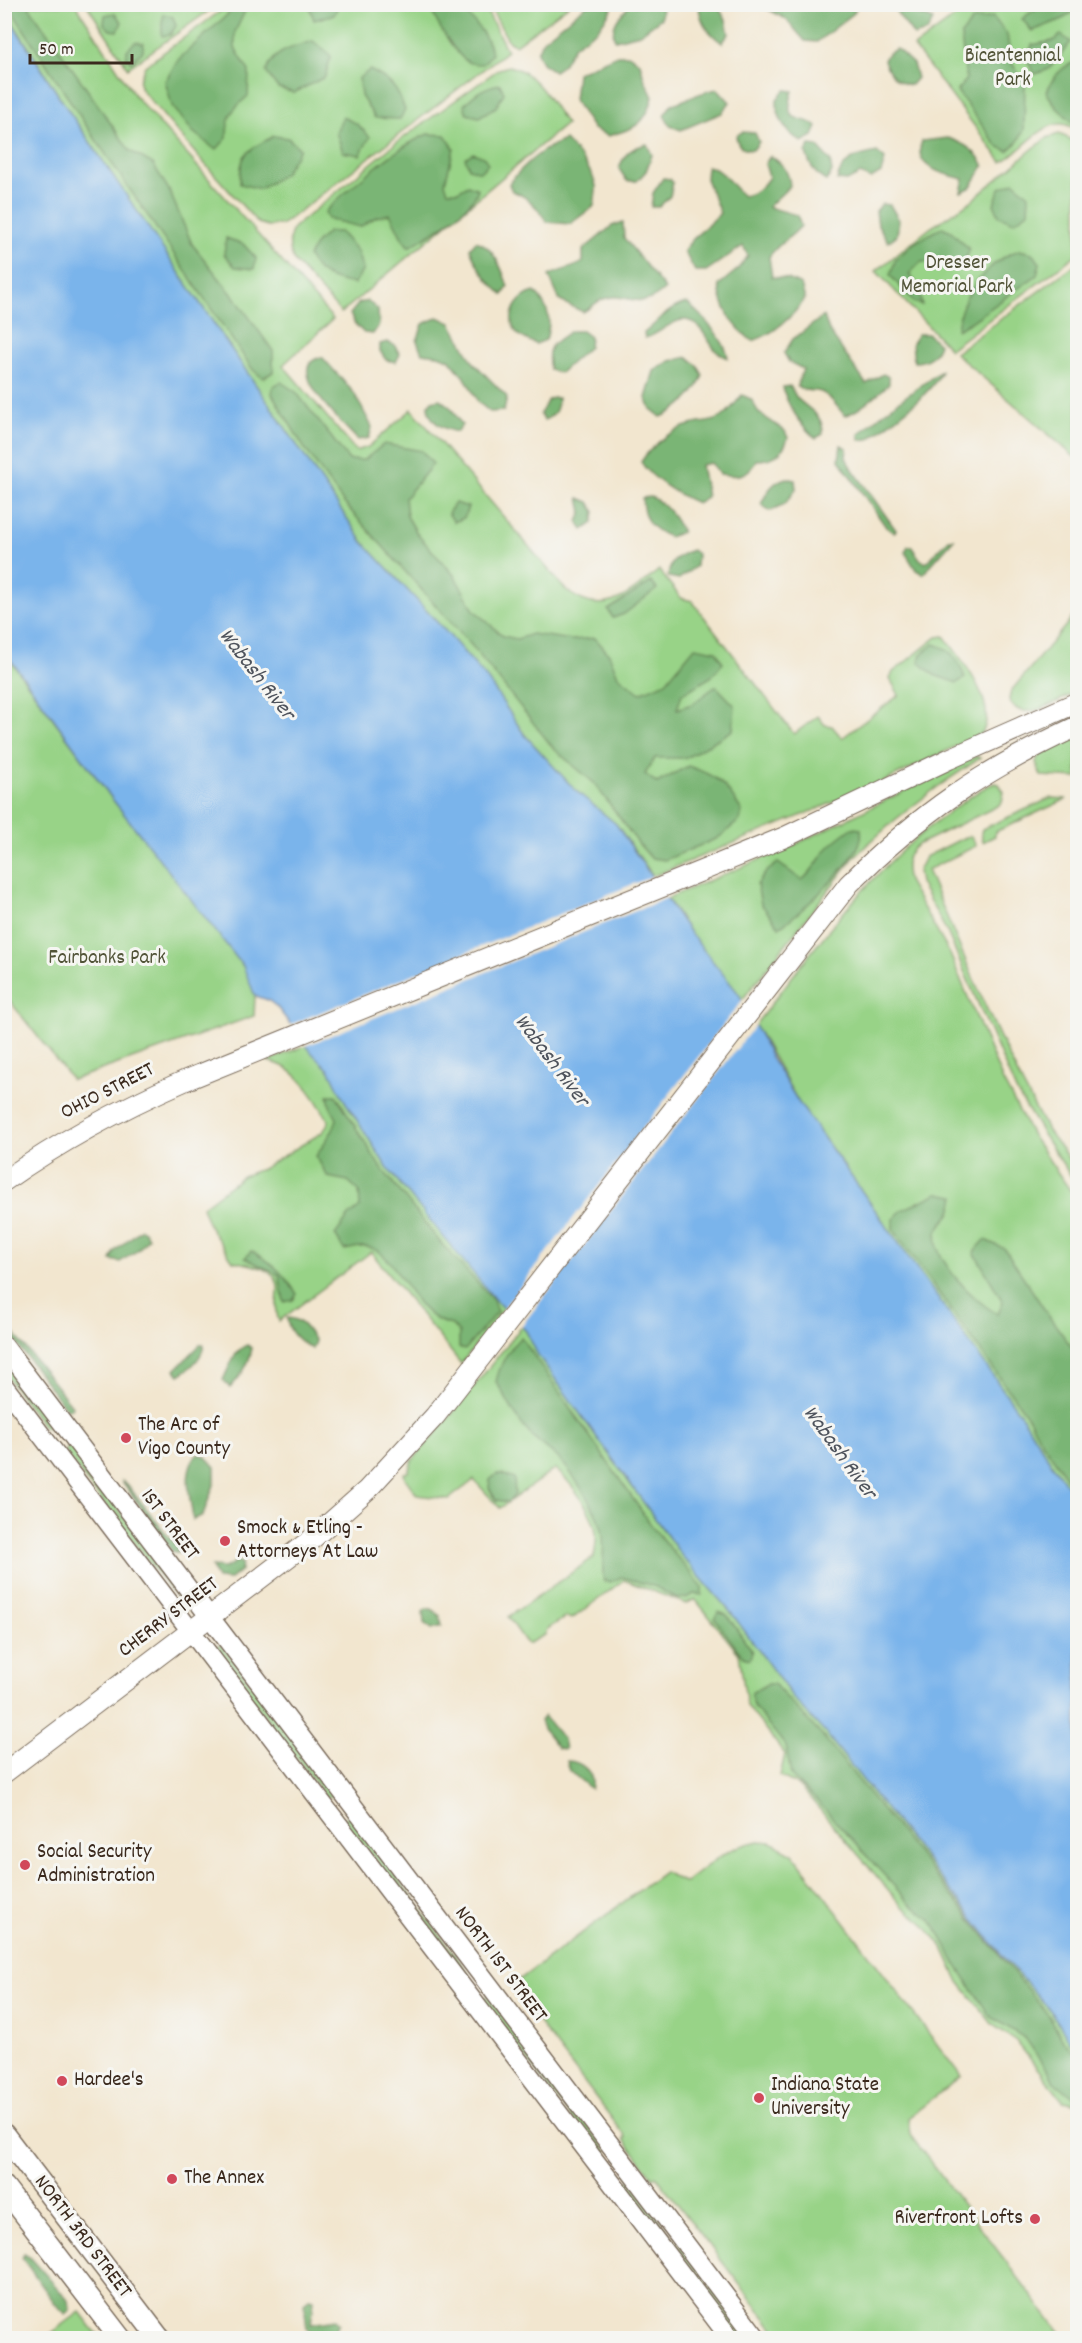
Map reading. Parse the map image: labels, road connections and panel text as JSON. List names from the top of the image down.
{
  "streets": {
    "highway": ["NORTH 3RD STREET"],
    "main road": [
      "OHIO STREET",
      "1ST STREET",
      "CHERRY STREET",
      "NORTH 1ST STREET"
    ]
  },
  "crossings": [
    ["1ST STREET", "CHERRY STREET"],
    ["1ST STREET", "NORTH 1ST STREET"],
    ["CHERRY STREET", "NORTH 1ST STREET"]
  ],
  "water": ["Wabash River"],
  "parks": ["Bicentennial Park", "Dresser Memorial Park", "Fairbanks Park"],
  "places": [
    "The Arc of Vigo County",
    "Smock & Etling - Attorneys At Law",
    "Social Security Administration",
    "Hardee's",
    "Indiana State University",
    "The Annex",
    "Riverfront Lofts"
  ],
  "scale_bar": "50 m"
}
